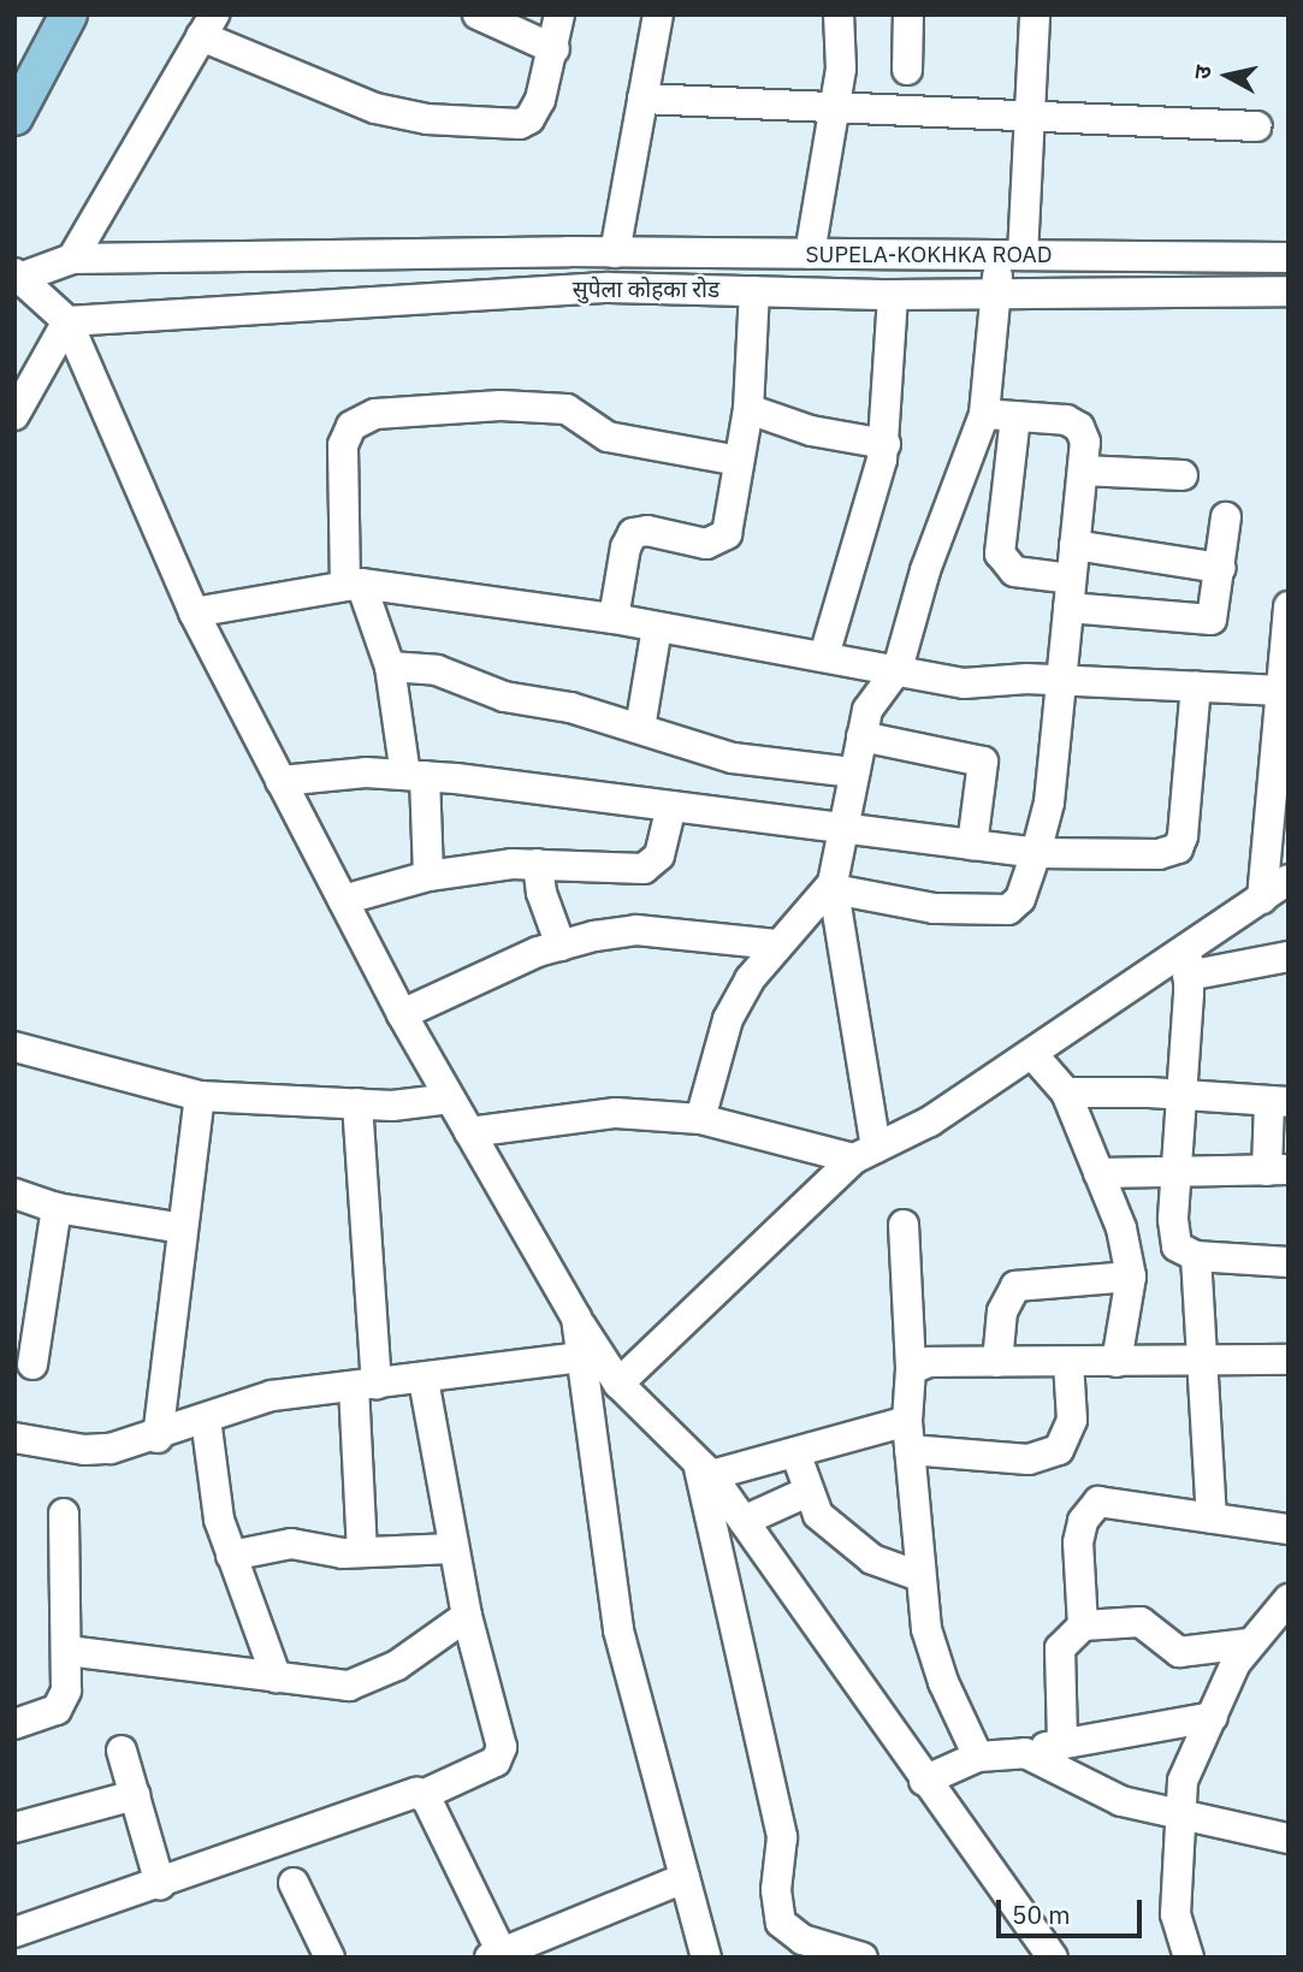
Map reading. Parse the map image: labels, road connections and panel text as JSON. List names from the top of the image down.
{
  "streets": {
    "street": ["SUPELA-KOKHKA ROAD", "सुपेला कोहका रोड"]
  },
  "crossings": [
    ["SUPELA-KOKHKA ROAD", "सुपेला कोहका रोड"]
  ],
  "scale_bar": "50 m",
  "north": "left"
}
